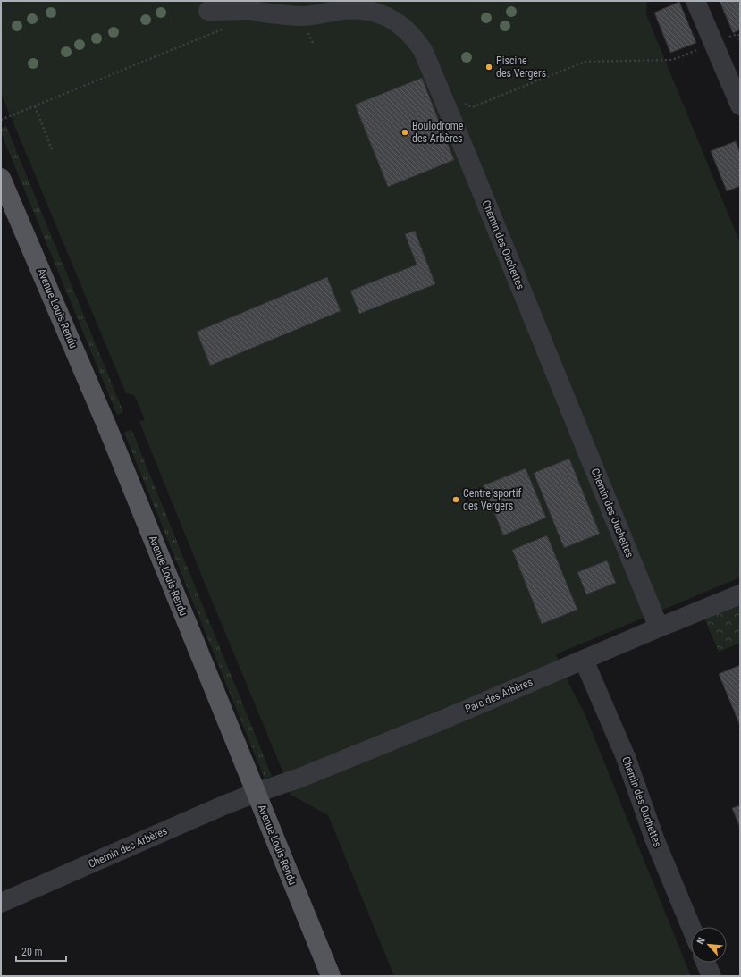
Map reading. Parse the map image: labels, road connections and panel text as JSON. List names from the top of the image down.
{
  "streets": {
    "main road": ["Avenue Louis-Rendu"],
    "street": ["Chemin des Ouchettes", "Parc des Arbères", "Chemin des Arbères"]
  },
  "crossings": [
    ["Chemin des Ouchettes", "Parc des Arbères"],
    ["Avenue Louis-Rendu", "Parc des Arbères"],
    ["Avenue Louis-Rendu", "Chemin des Arbères"],
    ["Parc des Arbères", "Chemin des Arbères"]
  ],
  "places": ["Piscine des Vergers", "Boulodrome des Arbères", "Centre sportif des Vergers"],
  "scale_bar": "20 m",
  "north": "top left"
}
